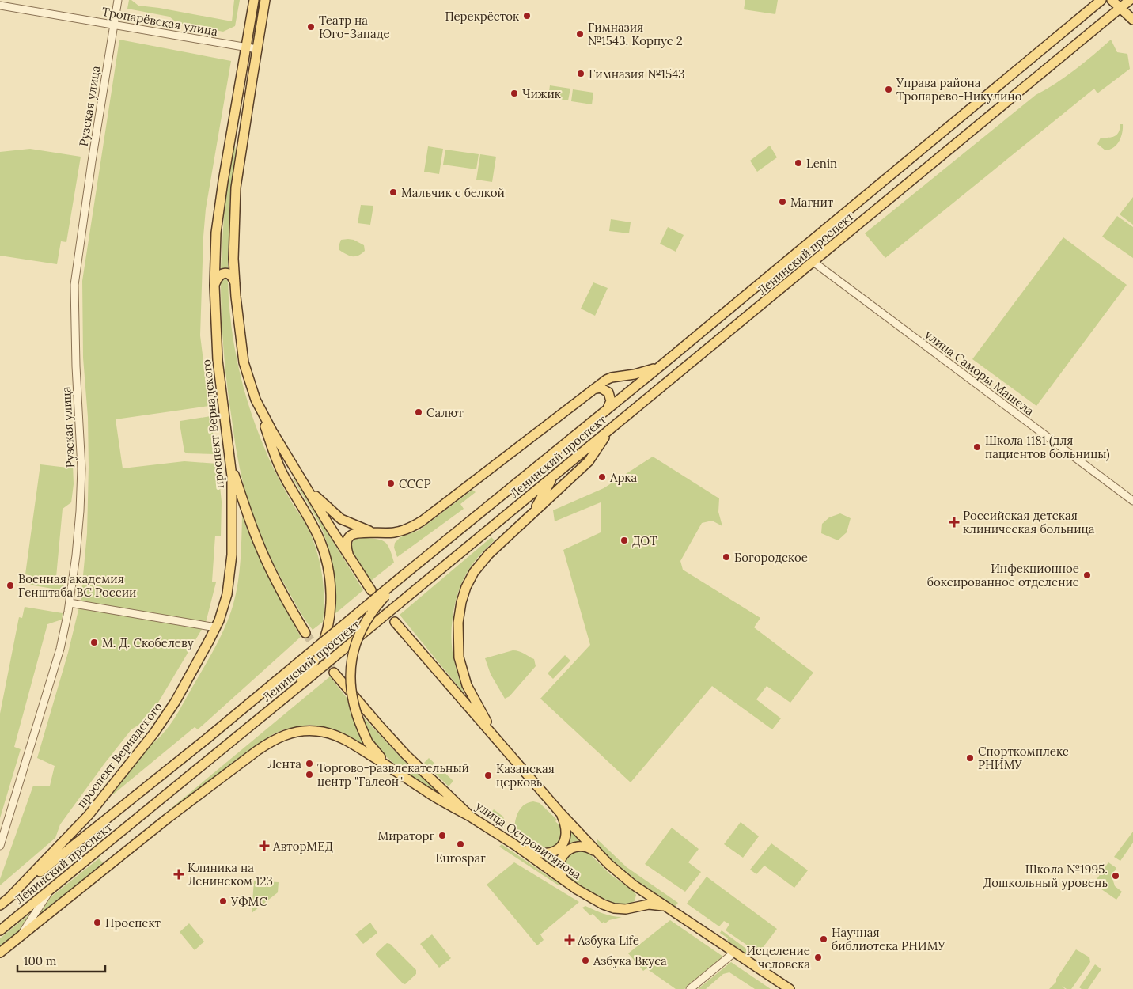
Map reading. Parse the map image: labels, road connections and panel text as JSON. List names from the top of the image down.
{
  "streets": {
    "main road": ["Ленинский проспект", "проспект Вернадского", "улица Островитянова"],
    "street": ["Тропарёвская улица", "Рузская улица", "улица Саморы Машела"]
  },
  "crossings": [
    ["Тропарёвская улица", "Рузская улица"],
    ["Тропарёвская улица", "проспект Вернадского"],
    ["Ленинский проспект", "улица Саморы Машела"],
    ["Ленинский проспект", "проспект Вернадского"]
  ],
  "places": {
    "other": [
      "Перекрёсток",
      "Театр на Юго-Западе",
      "Гимназия №1543. Корпус 2",
      "Гимназия №1543",
      "Управа района Тропарево-Никулино",
      "Чижик",
      "Lenin",
      "Мальчик с белкой",
      "Магнит",
      "Салют",
      "Школа 1181 (для пациентов больницы)",
      "Арка",
      "СССР",
      "ДОТ",
      "Богородское",
      "Инфекционное боксированное отделение",
      "Военная академия Генштаба ВС России",
      "М. Д. Скобелеву",
      "Спорткомплекс РНИМУ",
      "Лента",
      "Торгово-развлекательный центр \"Галеон\"",
      "Казанская церковь",
      "Мираторг",
      "Eurospar",
      "Школа №1995. Дошкольный уровень",
      "УФМС",
      "Проспект",
      "Научная библиотека РНИМУ",
      "Исцеление человека",
      "Азбука Вкуса"
    ],
    "health": [
      "Российская детская клиническая больница",
      "АвторМЕД",
      "Клиника на Ленинском 123",
      "Азбука Life"
    ]
  },
  "scale_bar": "100 m"
}
